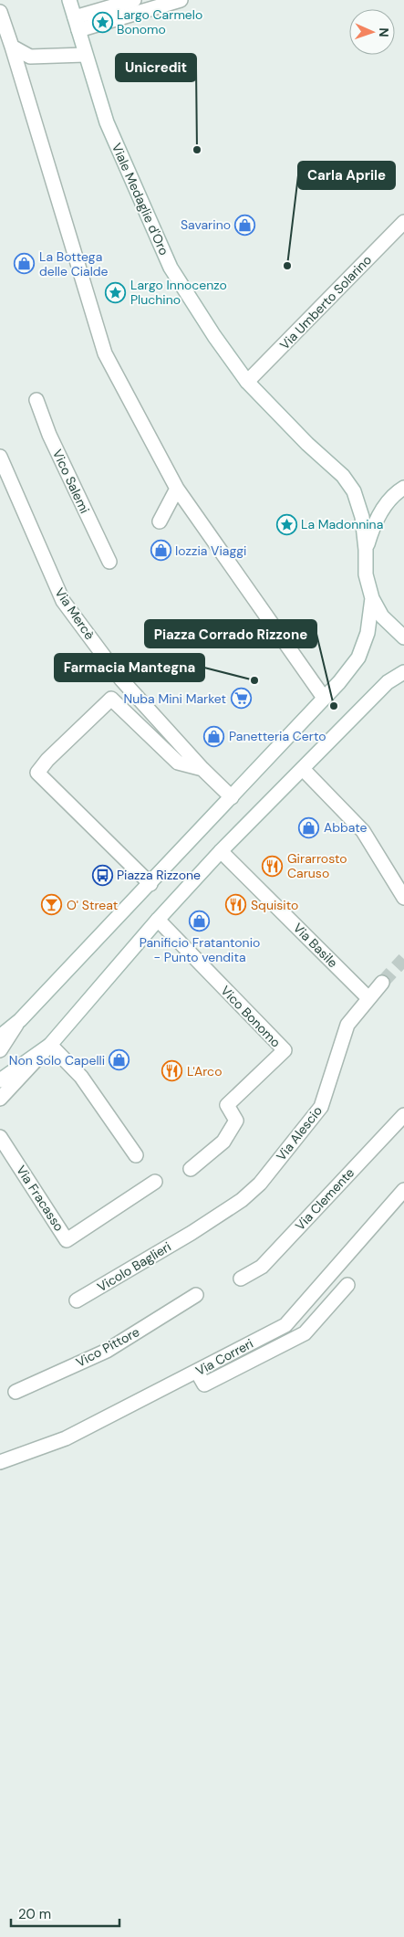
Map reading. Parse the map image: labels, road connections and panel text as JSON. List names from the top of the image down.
{
  "streets": {
    "street": [
      "Viale Medaglie d'Oro",
      "Via Umberto Solarino",
      "Vico Salemi",
      "Via Mercè",
      "Via Basile",
      "Vico Bonomo",
      "Via Alescio",
      "Via Fracasso",
      "Via Clemente",
      "Vicolo Baglieri",
      "Vico Pittore",
      "Via Correri"
    ]
  },
  "crossings": [
    ["Viale Medaglie d'Oro", "Via Umberto Solarino"],
    ["Via Basile", "Via Alescio"],
    ["Via Alescio", "Vicolo Baglieri"]
  ],
  "places": {
    "place": ["Largo Carmelo Bonomo", "Largo Innocenzo Pluchino", "La Madonnina"],
    "other": [
      "Unicredit",
      "Carla Aprile",
      "Farmacia Mantegna",
      "Piazza Corrado Rizzone"
    ],
    "shop": [
      "Savarino",
      "La Bottega delle Cialde",
      "Iozzia Viaggi",
      "Panetteria Certo",
      "Abbate",
      "Panificio Fratantonio - Punto vendita",
      "Non Solo Capelli"
    ],
    "supermarket": ["Nuba Mini Market"],
    "restaurant": ["Girarrosto Caruso", "Squisito", "L'Arco"],
    "bus stop": ["Piazza Rizzone"],
    "bar": ["O' Streat"]
  },
  "scale_bar": "20 m",
  "north": "right"
}
